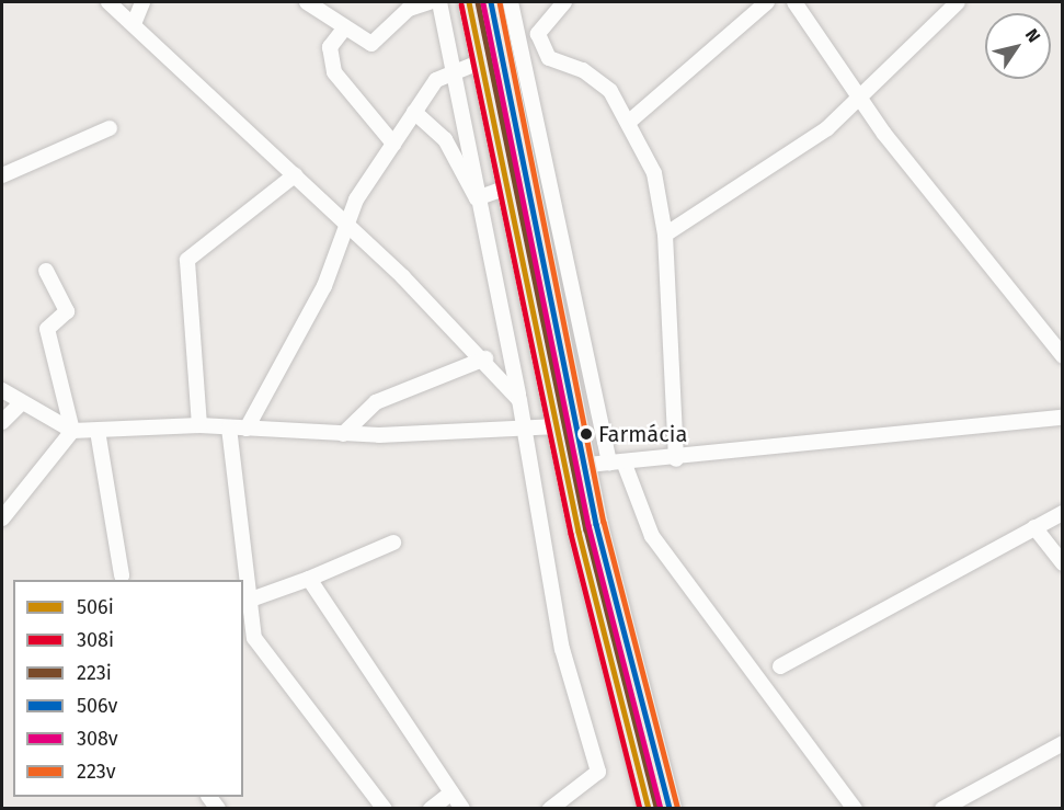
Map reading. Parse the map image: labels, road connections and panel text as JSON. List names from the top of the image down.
{
  "places": ["Farmácia"],
  "lines": [
    "transit line 506i",
    "transit line 223i",
    "transit line 506v",
    "transit line 223v",
    "transit line 308v",
    "transit line 308i"
  ],
  "legend": [
    "506i",
    "308i",
    "223i",
    "506v",
    "308v",
    "223v"
  ],
  "north": "top right"
}
